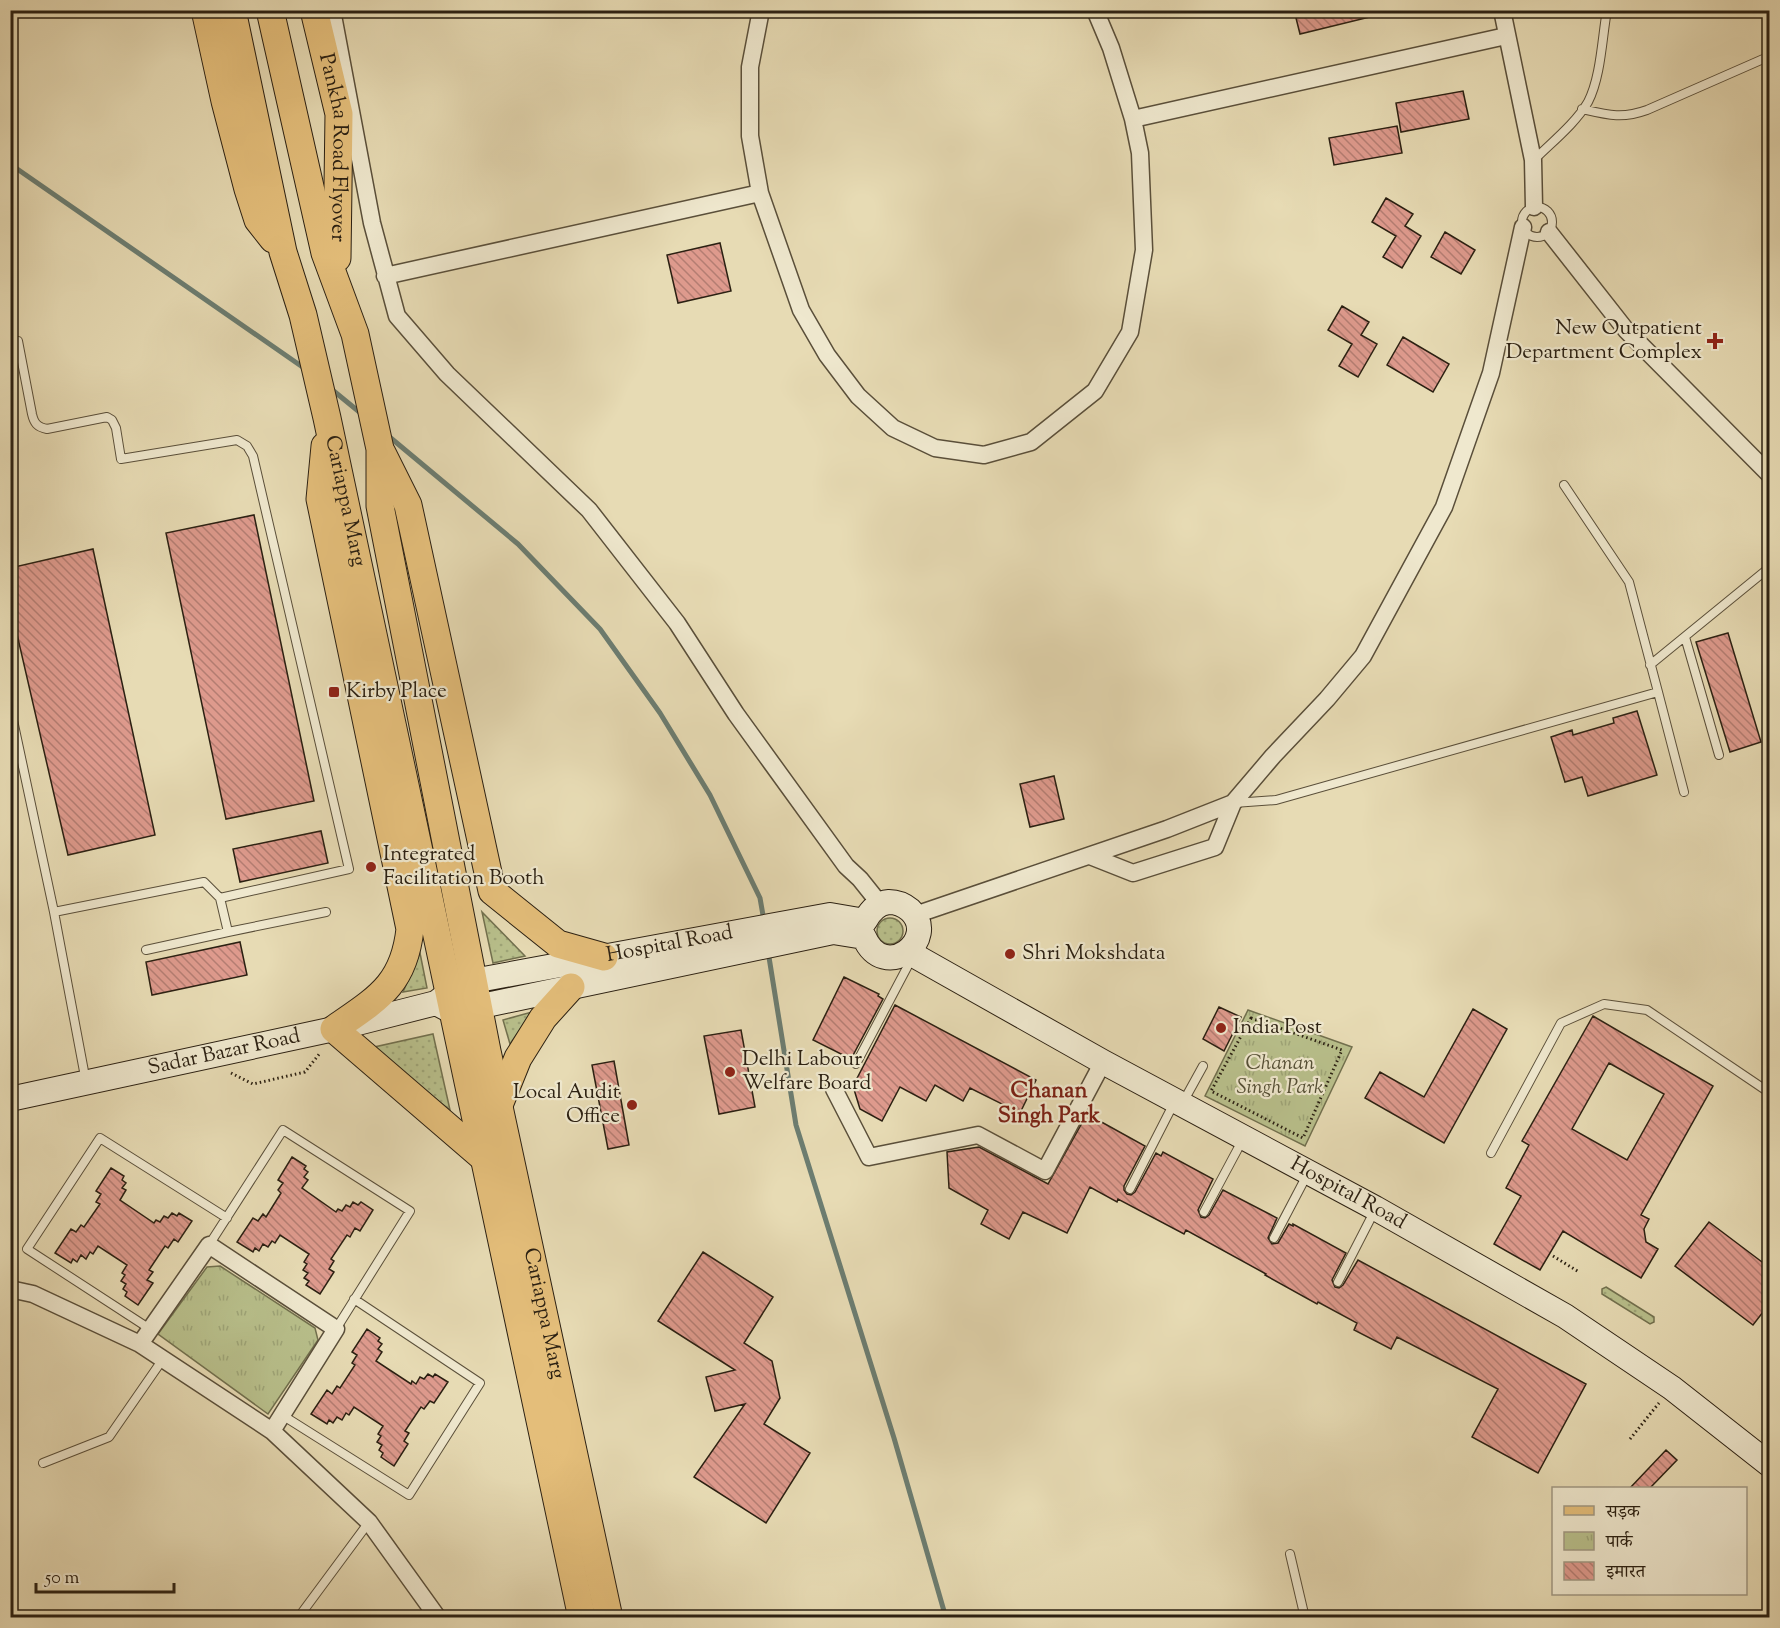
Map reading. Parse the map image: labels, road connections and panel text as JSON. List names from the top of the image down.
{
  "streets": {
    "main road": ["Pankha Road Flyover", "Cariappa Marg"],
    "street": ["Hospital Road", "Sadar Bazar Road"]
  },
  "crossings": [
    ["Pankha Road Flyover", "Cariappa Marg"],
    ["Cariappa Marg", "Hospital Road"],
    ["Cariappa Marg", "Sadar Bazar Road"],
    ["Hospital Road", "Sadar Bazar Road"]
  ],
  "districts": ["Chanan Singh Park"],
  "parks": ["Chanan Singh Park"],
  "places": {
    "health": ["New Outpatient Department Complex"],
    "transit": ["Kirby Place"],
    "other": [
      "Integrated Facilitation Booth",
      "Shri Mokshdata",
      "India Post",
      "Delhi Labour Welfare Board",
      "Local Audit Office"
    ]
  },
  "legend": ["सड़क", "पार्क", "इमारत"],
  "scale_bar": "50 m"
}
